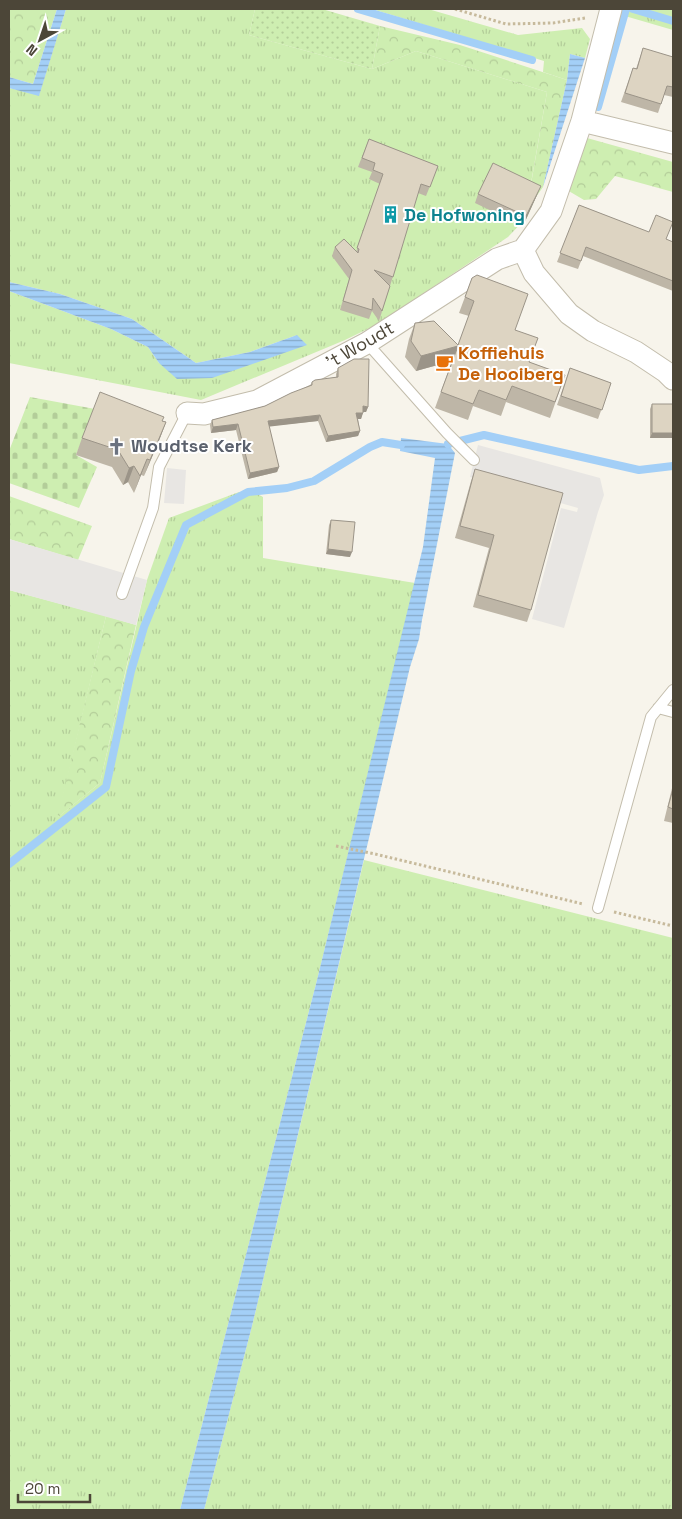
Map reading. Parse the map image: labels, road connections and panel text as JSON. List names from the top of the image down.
{
  "streets": {
    "street": ["'t Woudt"]
  },
  "places": {
    "building": ["De Hofwoning"],
    "cafe": ["Koffiehuis De Hooiberg"],
    "church": ["Woudtse Kerk"]
  },
  "scale_bar": "20 m",
  "north": "bottom left"
}
